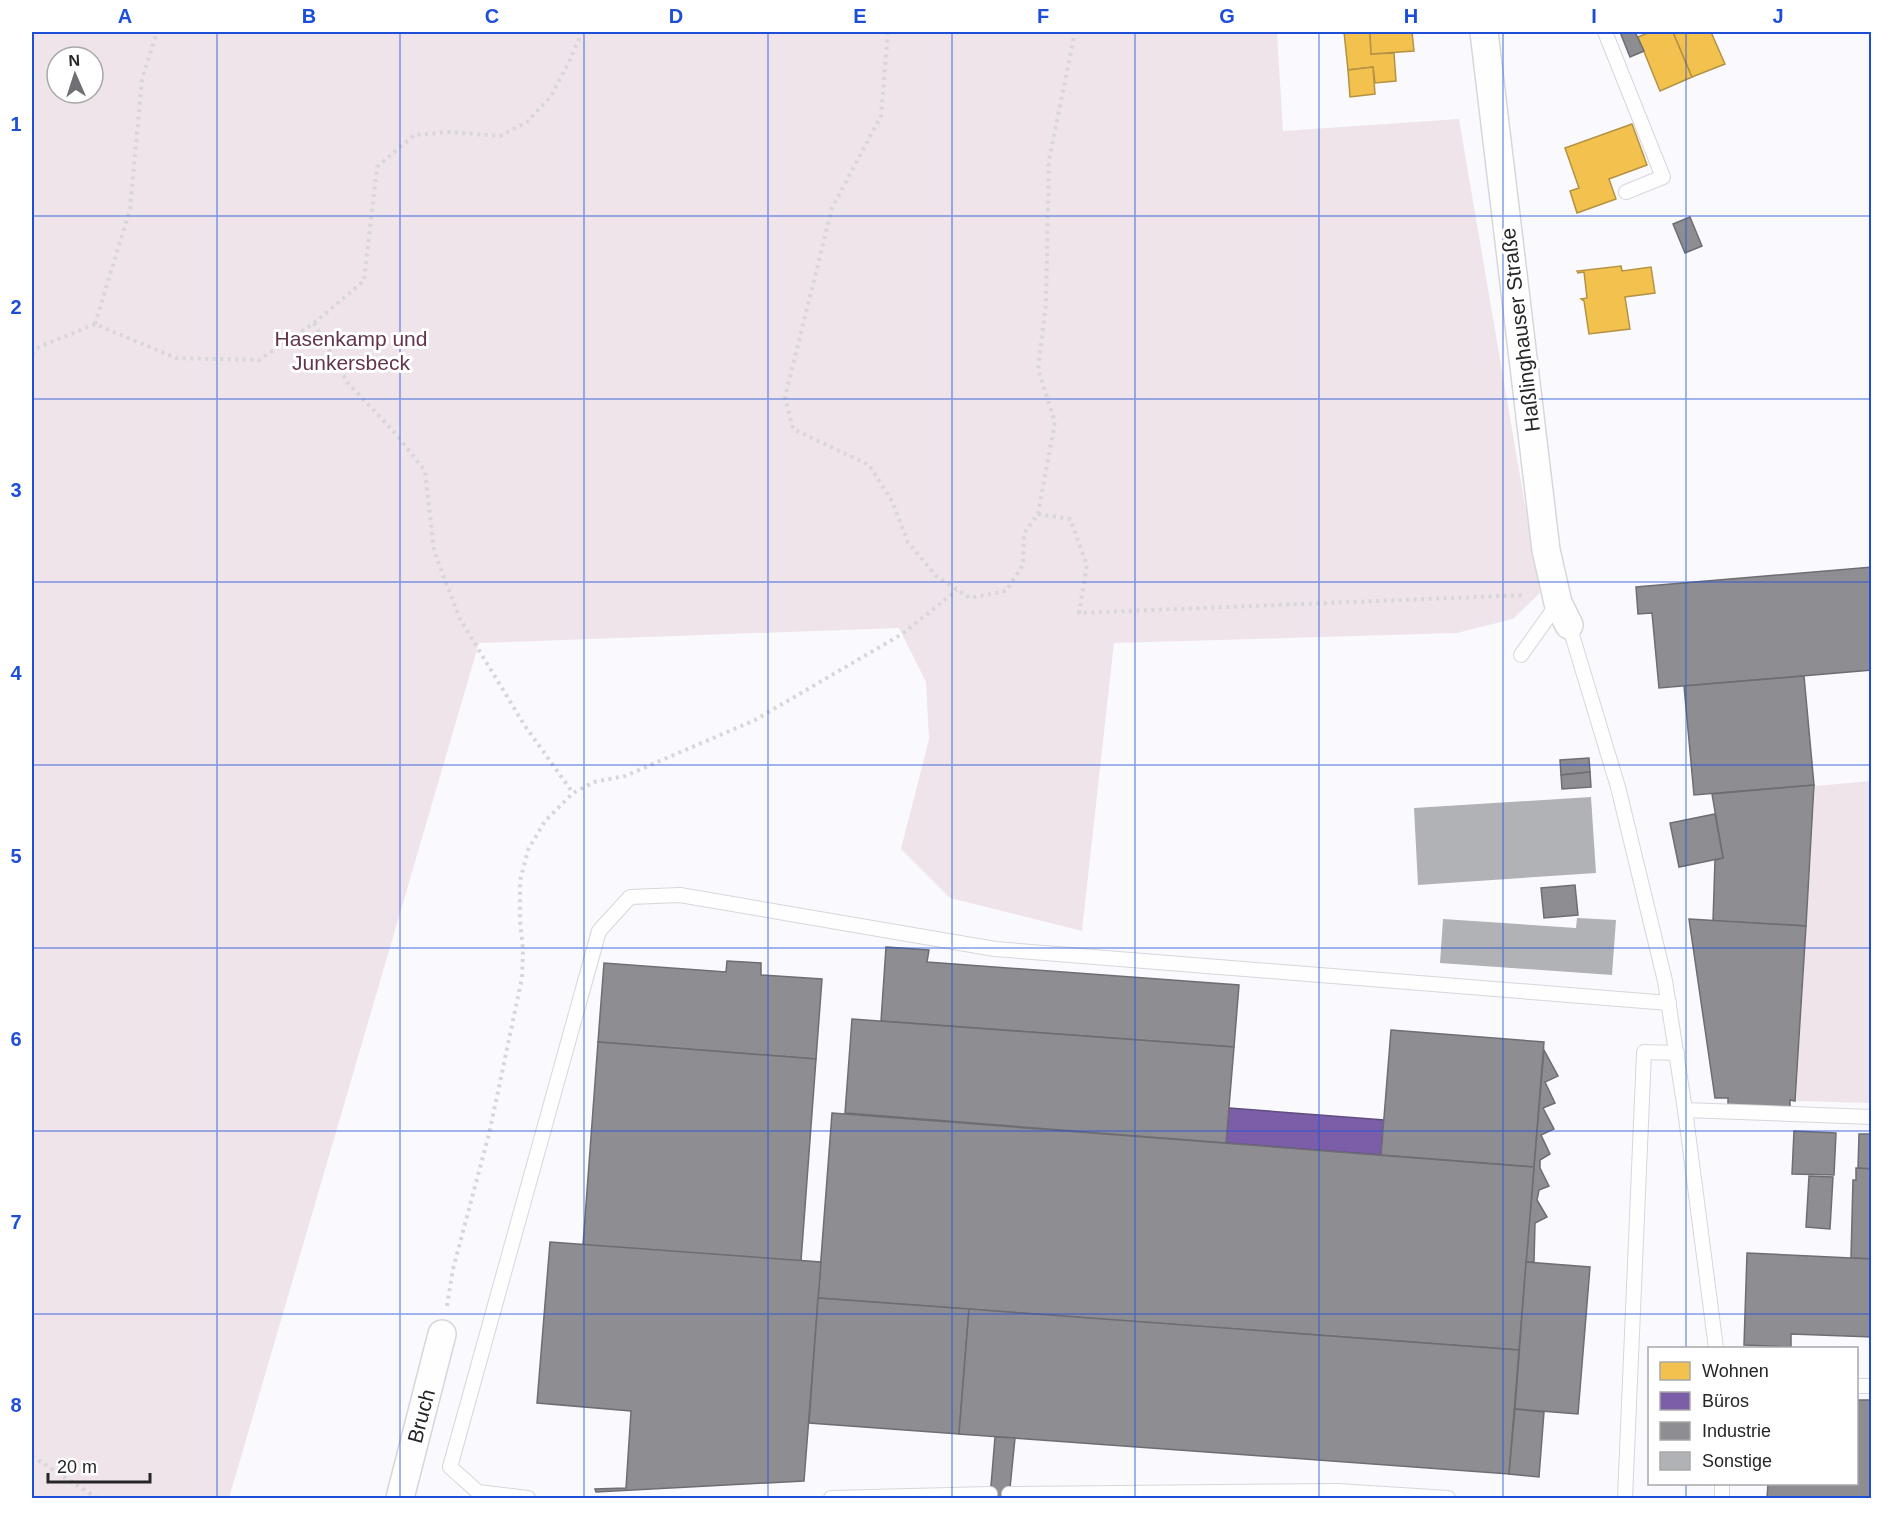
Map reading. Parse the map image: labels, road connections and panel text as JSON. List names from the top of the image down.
{
  "streets": {
    "street": ["Haßlinghauser Straße", "Bruch"]
  },
  "parks": ["Hasenkamp und Junkersbeck"],
  "legend": [
    "Wohnen",
    "Büros",
    "Industrie",
    "Sonstige"
  ],
  "scale_bar": "20 m",
  "north": "top",
  "grid": {
    "columns": [
      "A",
      "B",
      "C",
      "D",
      "E",
      "F",
      "G",
      "H",
      "I",
      "J"
    ],
    "rows": [
      "1",
      "2",
      "3",
      "4",
      "5",
      "6",
      "7",
      "8"
    ]
  }
}
